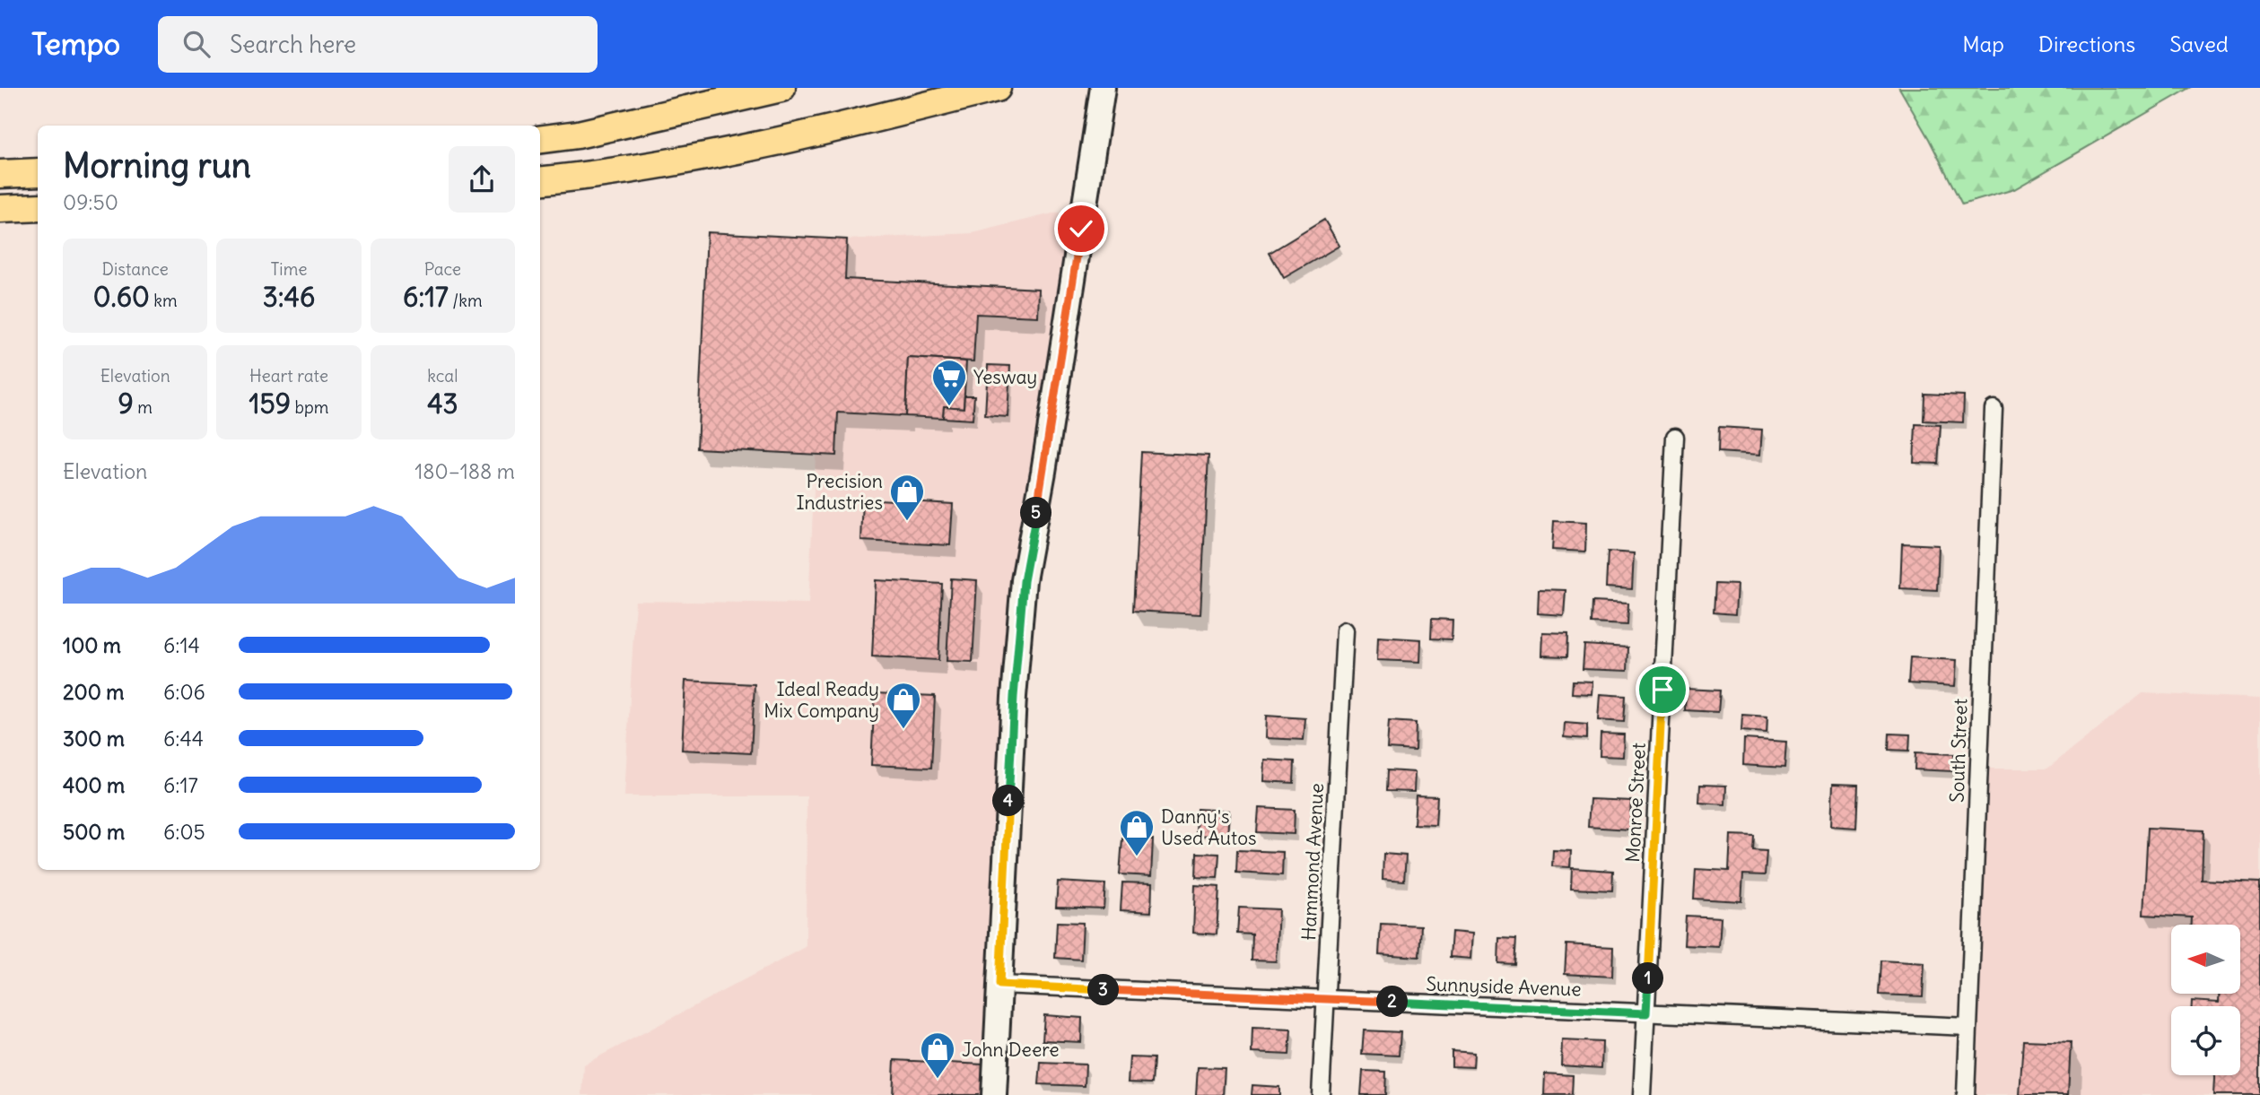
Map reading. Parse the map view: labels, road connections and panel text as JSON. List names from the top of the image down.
{
  "streets": {
    "street": [
      "South Street",
      "Monroe Street",
      "Hammond Avenue",
      "Sunnyside Avenue"
    ]
  },
  "crossings": [
    ["South Street", "Sunnyside Avenue"],
    ["Monroe Street", "Sunnyside Avenue"],
    ["Hammond Avenue", "Sunnyside Avenue"]
  ],
  "places": {
    "supermarket": ["Yesway"],
    "shop": [
      "Precision Industries",
      "Ideal Ready Mix Company",
      "Danny's Used Autos",
      "John Deere"
    ]
  },
  "north": "left",
  "page": {
    "header": "Tempo",
    "search": "Search here",
    "nav": ["Map", "Directions", "Saved"],
    "heading": ["Morning run", "09:50"],
    "stats": [
      ["Distance", "0.60 km"],
      ["Time", "3:46"],
      ["Pace", "6:17 /km"],
      ["Elevation", "9 m"],
      ["Heart rate", "159 bpm"],
      ["kcal", "43"]
    ],
    "chart": ["Elevation", "180–188 m"],
    "pins": [
      "5",
      "4",
      "1",
      "3",
      "2"
    ],
    "list": [
      {
        "name": "100 m",
        "note": "6:14"
      },
      {
        "name": "200 m",
        "note": "6:06"
      },
      {
        "name": "300 m",
        "note": "6:44"
      },
      {
        "name": "400 m",
        "note": "6:17"
      },
      {
        "name": "500 m",
        "note": "6:05"
      }
    ]
  }
}
